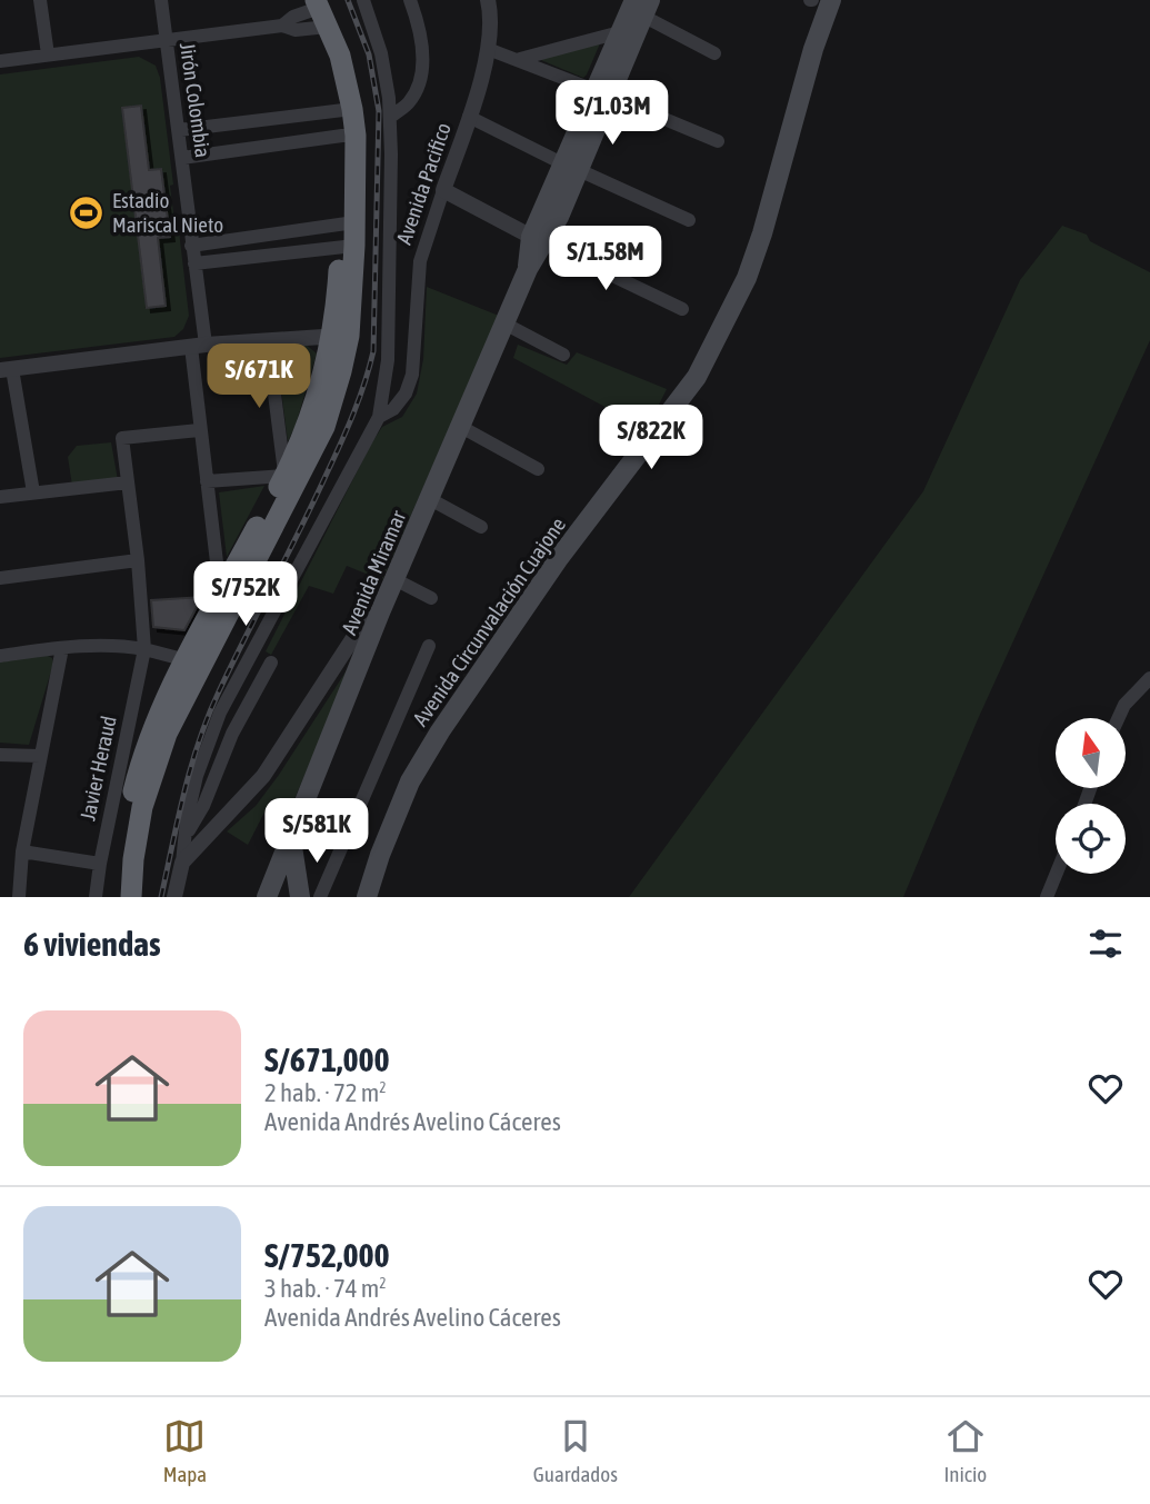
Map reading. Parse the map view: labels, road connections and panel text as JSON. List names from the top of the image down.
{
  "streets": {
    "main road": ["Avenida Miramar", "Avenida Circunvalación Cuajone"],
    "street": ["Jirón Colombia", "Avenida Pacifico", "Javier Heraud"]
  },
  "crossings": [
    ["Jirón Colombia", "Javier Heraud"]
  ],
  "places": {
    "sports": ["Estadio Mariscal Nieto"]
  },
  "north": "top",
  "page": {
    "price": [
      "S/1.03M",
      "S/1.58M",
      "S/671K",
      "S/822K",
      "S/752K",
      "S/581K"
    ],
    "heading": "6 viviendas",
    "list": [
      {
        "name": "S/671,000",
        "note": "2 hab. · 72 m² · Avenida Andrés Avelino Cáceres"
      },
      {
        "name": "S/752,000",
        "note": "3 hab. · 74 m² · Avenida Andrés Avelino Cáceres"
      }
    ],
    "tabs": ["Mapa", "Guardados", "Inicio"]
  }
}
